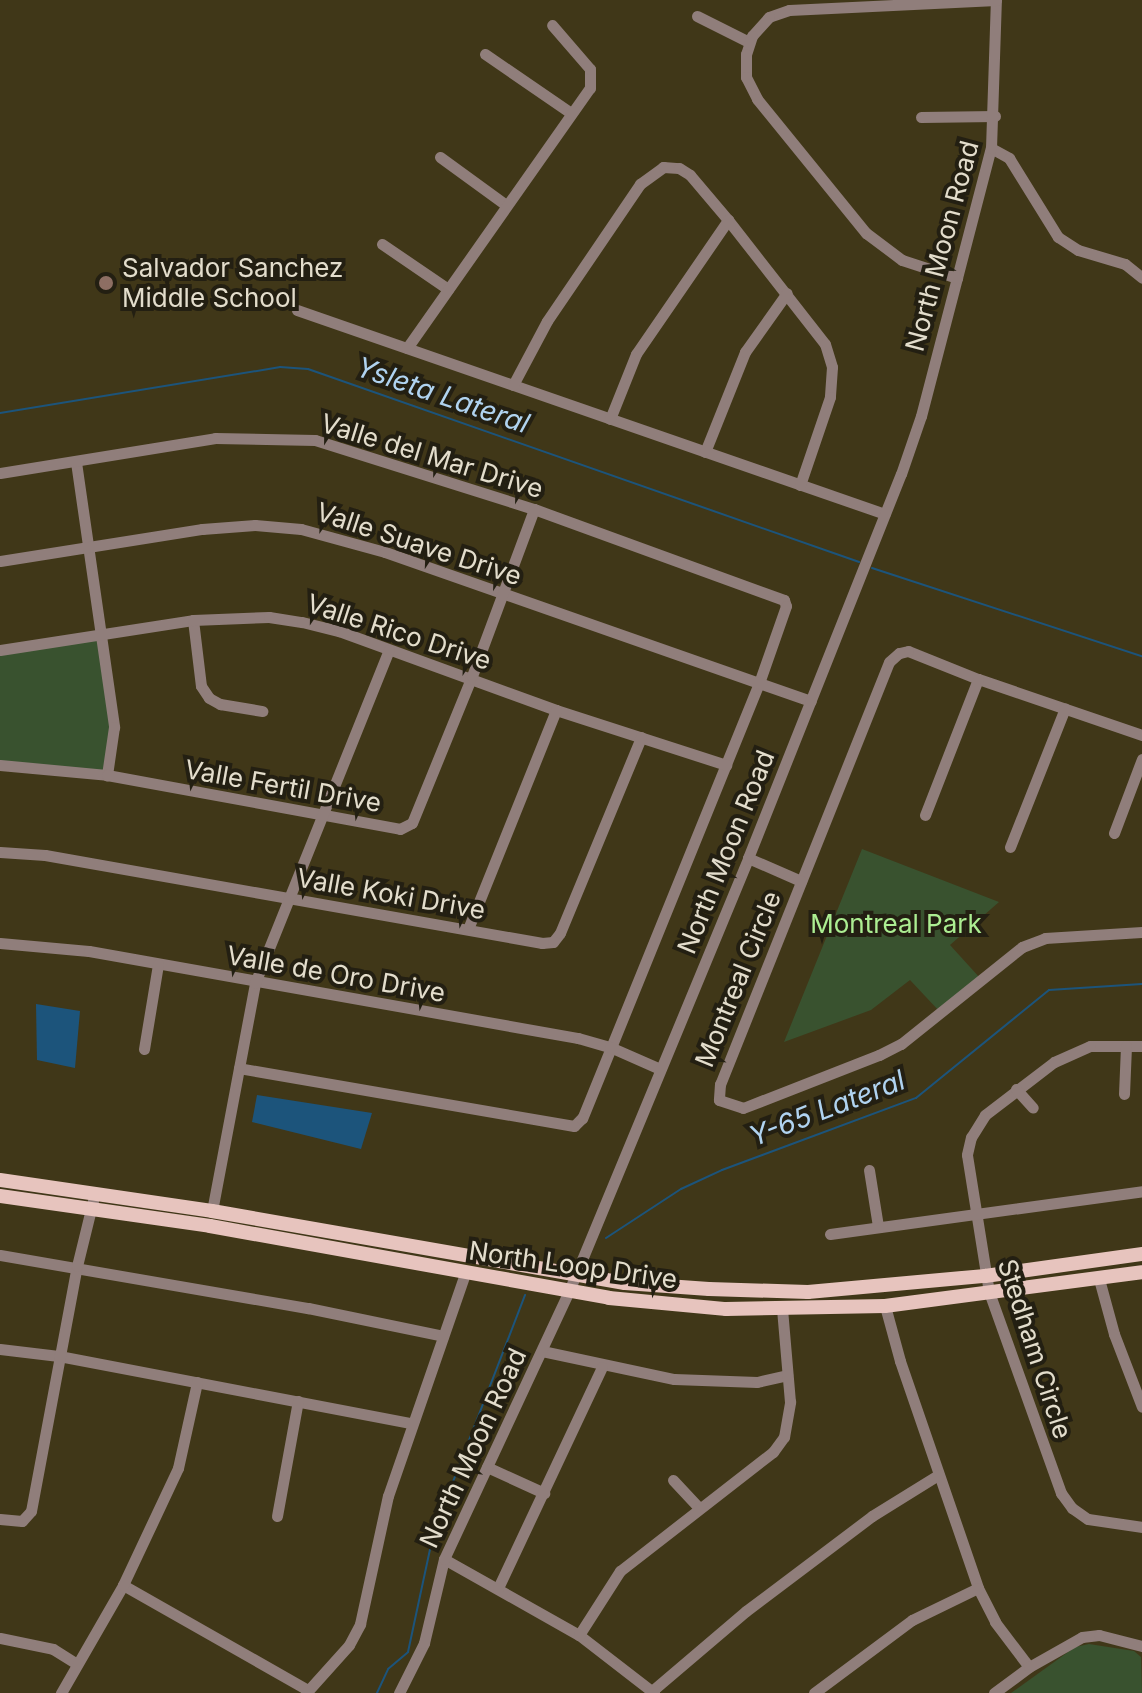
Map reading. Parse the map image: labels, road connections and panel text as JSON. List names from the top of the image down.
{
  "streets": {
    "main road": ["North Loop Drive"],
    "street": [
      "North Moon Road",
      "Valle del Mar Drive",
      "Valle Suave Drive",
      "Valle Rico Drive",
      "Valle Fertil Drive",
      "Valle Koki Drive",
      "Valle de Oro Drive",
      "Montreal Circle",
      "Stedham Circle"
    ]
  },
  "crossings": [
    ["North Moon Road", "Valle Suave Drive"],
    ["North Moon Road", "Valle de Oro Drive"],
    ["North Moon Road", "Montreal Circle"],
    ["North Moon Road", "North Loop Drive"],
    ["Valle del Mar Drive", "Valle Suave Drive"],
    ["Valle del Mar Drive", "Valle Fertil Drive"],
    ["Valle Suave Drive", "Valle Fertil Drive"],
    ["Valle Rico Drive", "Valle Fertil Drive"],
    ["Valle Rico Drive", "Valle Koki Drive"],
    ["North Loop Drive", "Stedham Circle"]
  ],
  "water": ["Ysleta Lateral", "Y-65 Lateral"],
  "parks": ["Montreal Park"],
  "places": ["Salvador Sanchez Middle School"]
}
